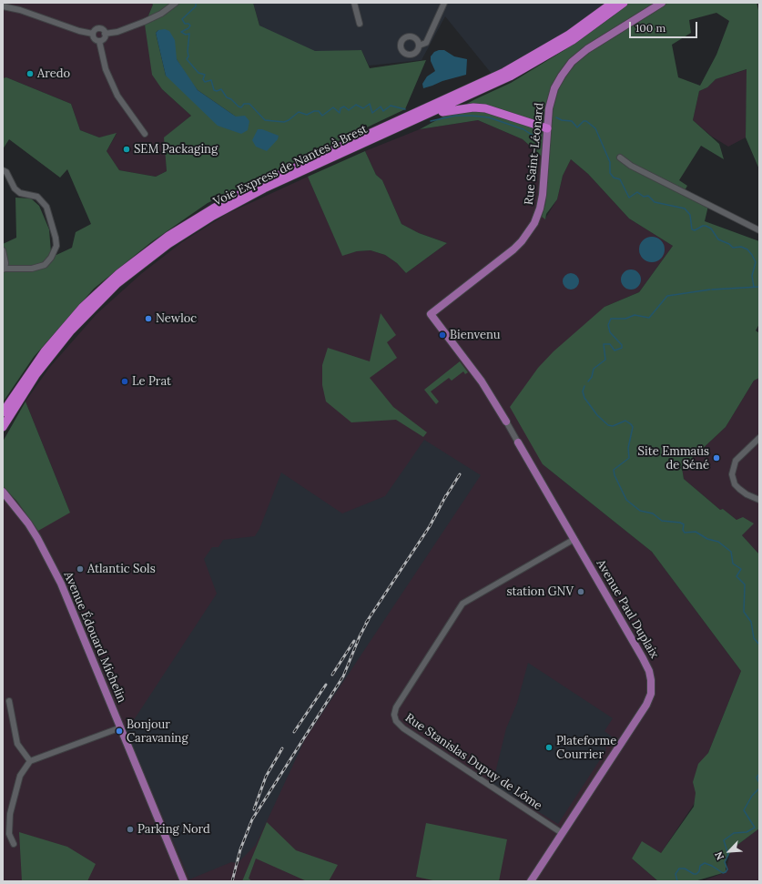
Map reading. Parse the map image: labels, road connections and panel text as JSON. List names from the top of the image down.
{
  "streets": {
    "highway": ["Voie Express de Nantes à Brest"],
    "main road": ["Rue Saint-Léonard", "Avenue Paul Duplaix", "Avenue Édouard Michelin"],
    "street": ["Rue Stanislas Dupuy de Lôme"]
  },
  "crossings": [
    ["Rue Saint-Léonard", "Avenue Paul Duplaix"],
    ["Avenue Paul Duplaix", "Rue Stanislas Dupuy de Lôme"]
  ],
  "places": [
    "Aredo",
    "SEM Packaging",
    "Newloc",
    "Bienvenu",
    "Le Prat",
    "Site Emmaüs de Séné",
    "Atlantic Sols",
    "station GNV",
    "Bonjour Caravaning",
    "Plateforme Courrier",
    "Parking Nord"
  ],
  "scale_bar": "100 m",
  "north": "bottom left"
}
